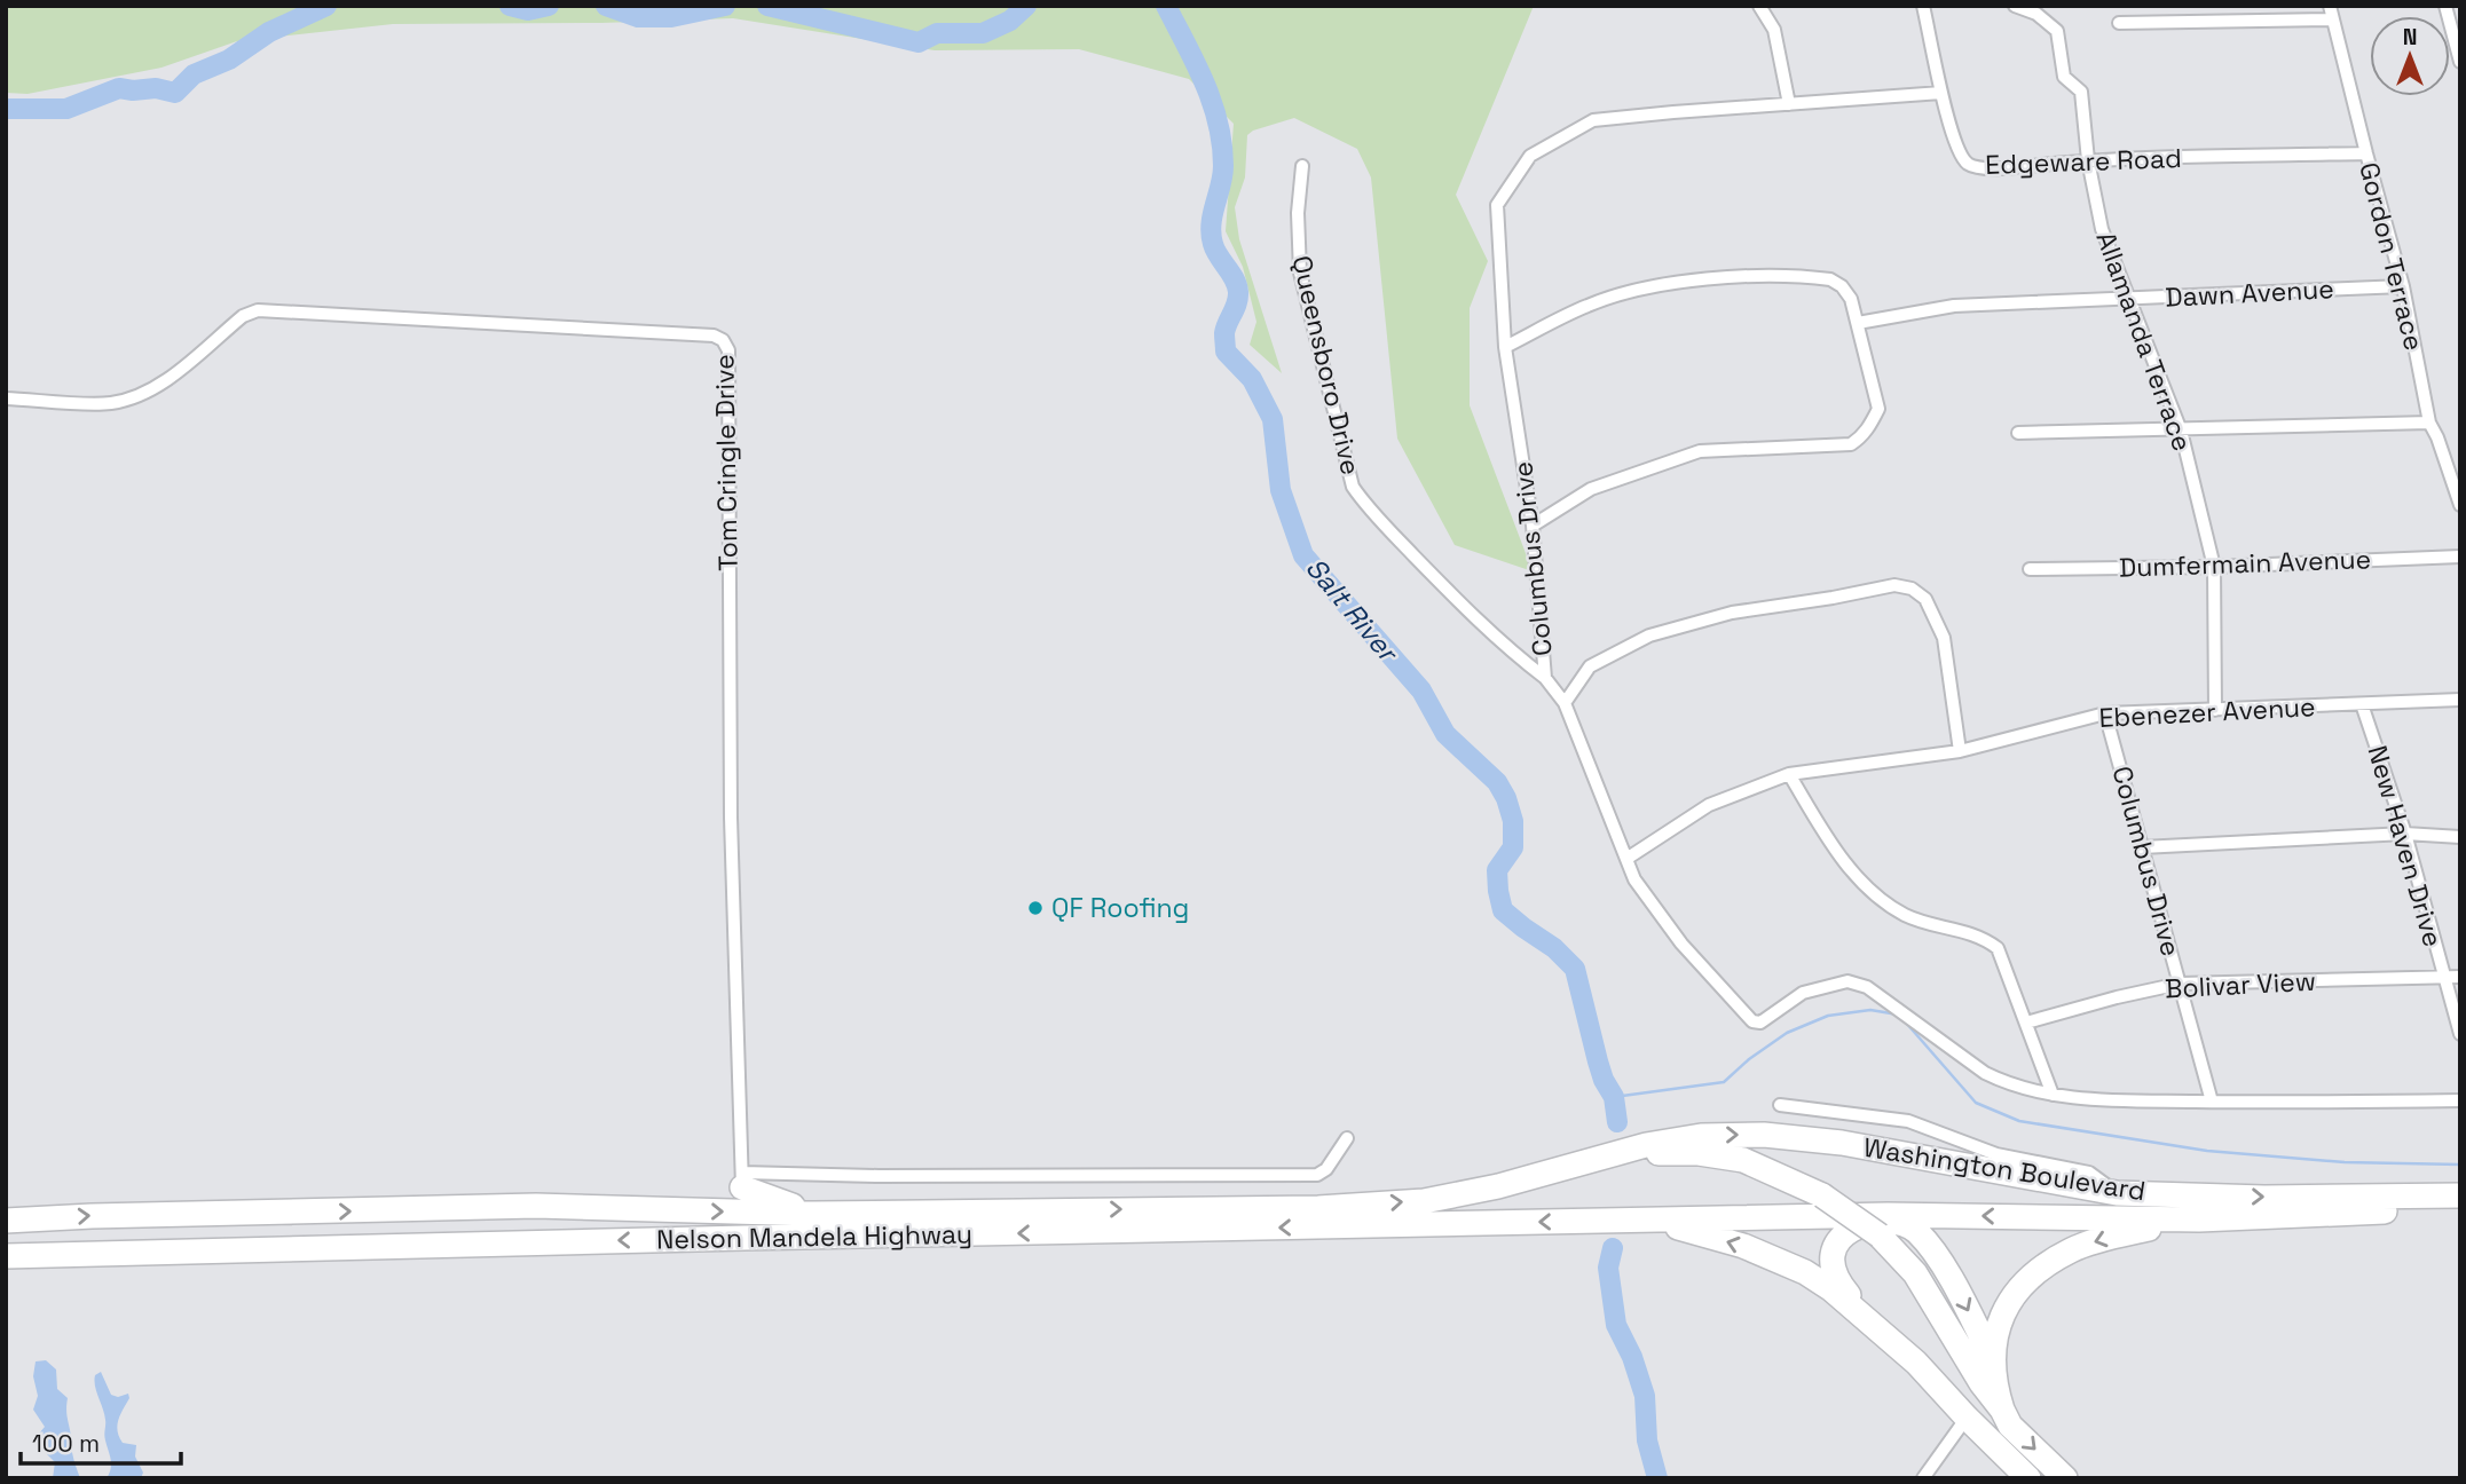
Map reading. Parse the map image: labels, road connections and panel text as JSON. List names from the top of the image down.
{
  "streets": {
    "highway": ["Washington Boulevard", "Nelson Mandela Highway"],
    "street": [
      "Edgeware Road",
      "Gordon Terrace",
      "Dawn Avenue",
      "Allamanda Terrace",
      "Queensboro Drive",
      "Tom Cringle Drive",
      "Columbus Drive",
      "Dumfermain Avenue",
      "Ebenezer Avenue",
      "New Haven Drive",
      "Bolivar View"
    ]
  },
  "crossings": [
    ["Edgeware Road", "Gordon Terrace"],
    ["Edgeware Road", "Allamanda Terrace"],
    ["Edgeware Road", "Columbus Drive"],
    ["Gordon Terrace", "Dawn Avenue"],
    ["Dawn Avenue", "Allamanda Terrace"],
    ["Allamanda Terrace", "Dumfermain Avenue"],
    ["Allamanda Terrace", "Ebenezer Avenue"],
    ["Queensboro Drive", "Columbus Drive"],
    ["Columbus Drive", "Ebenezer Avenue"],
    ["Columbus Drive", "Bolivar View"],
    ["Ebenezer Avenue", "New Haven Drive"],
    ["New Haven Drive", "Bolivar View"],
    ["Washington Boulevard", "Nelson Mandela Highway"]
  ],
  "water": ["Salt River"],
  "places": ["QF Roofing"],
  "scale_bar": "100 m",
  "north": "top"
}
